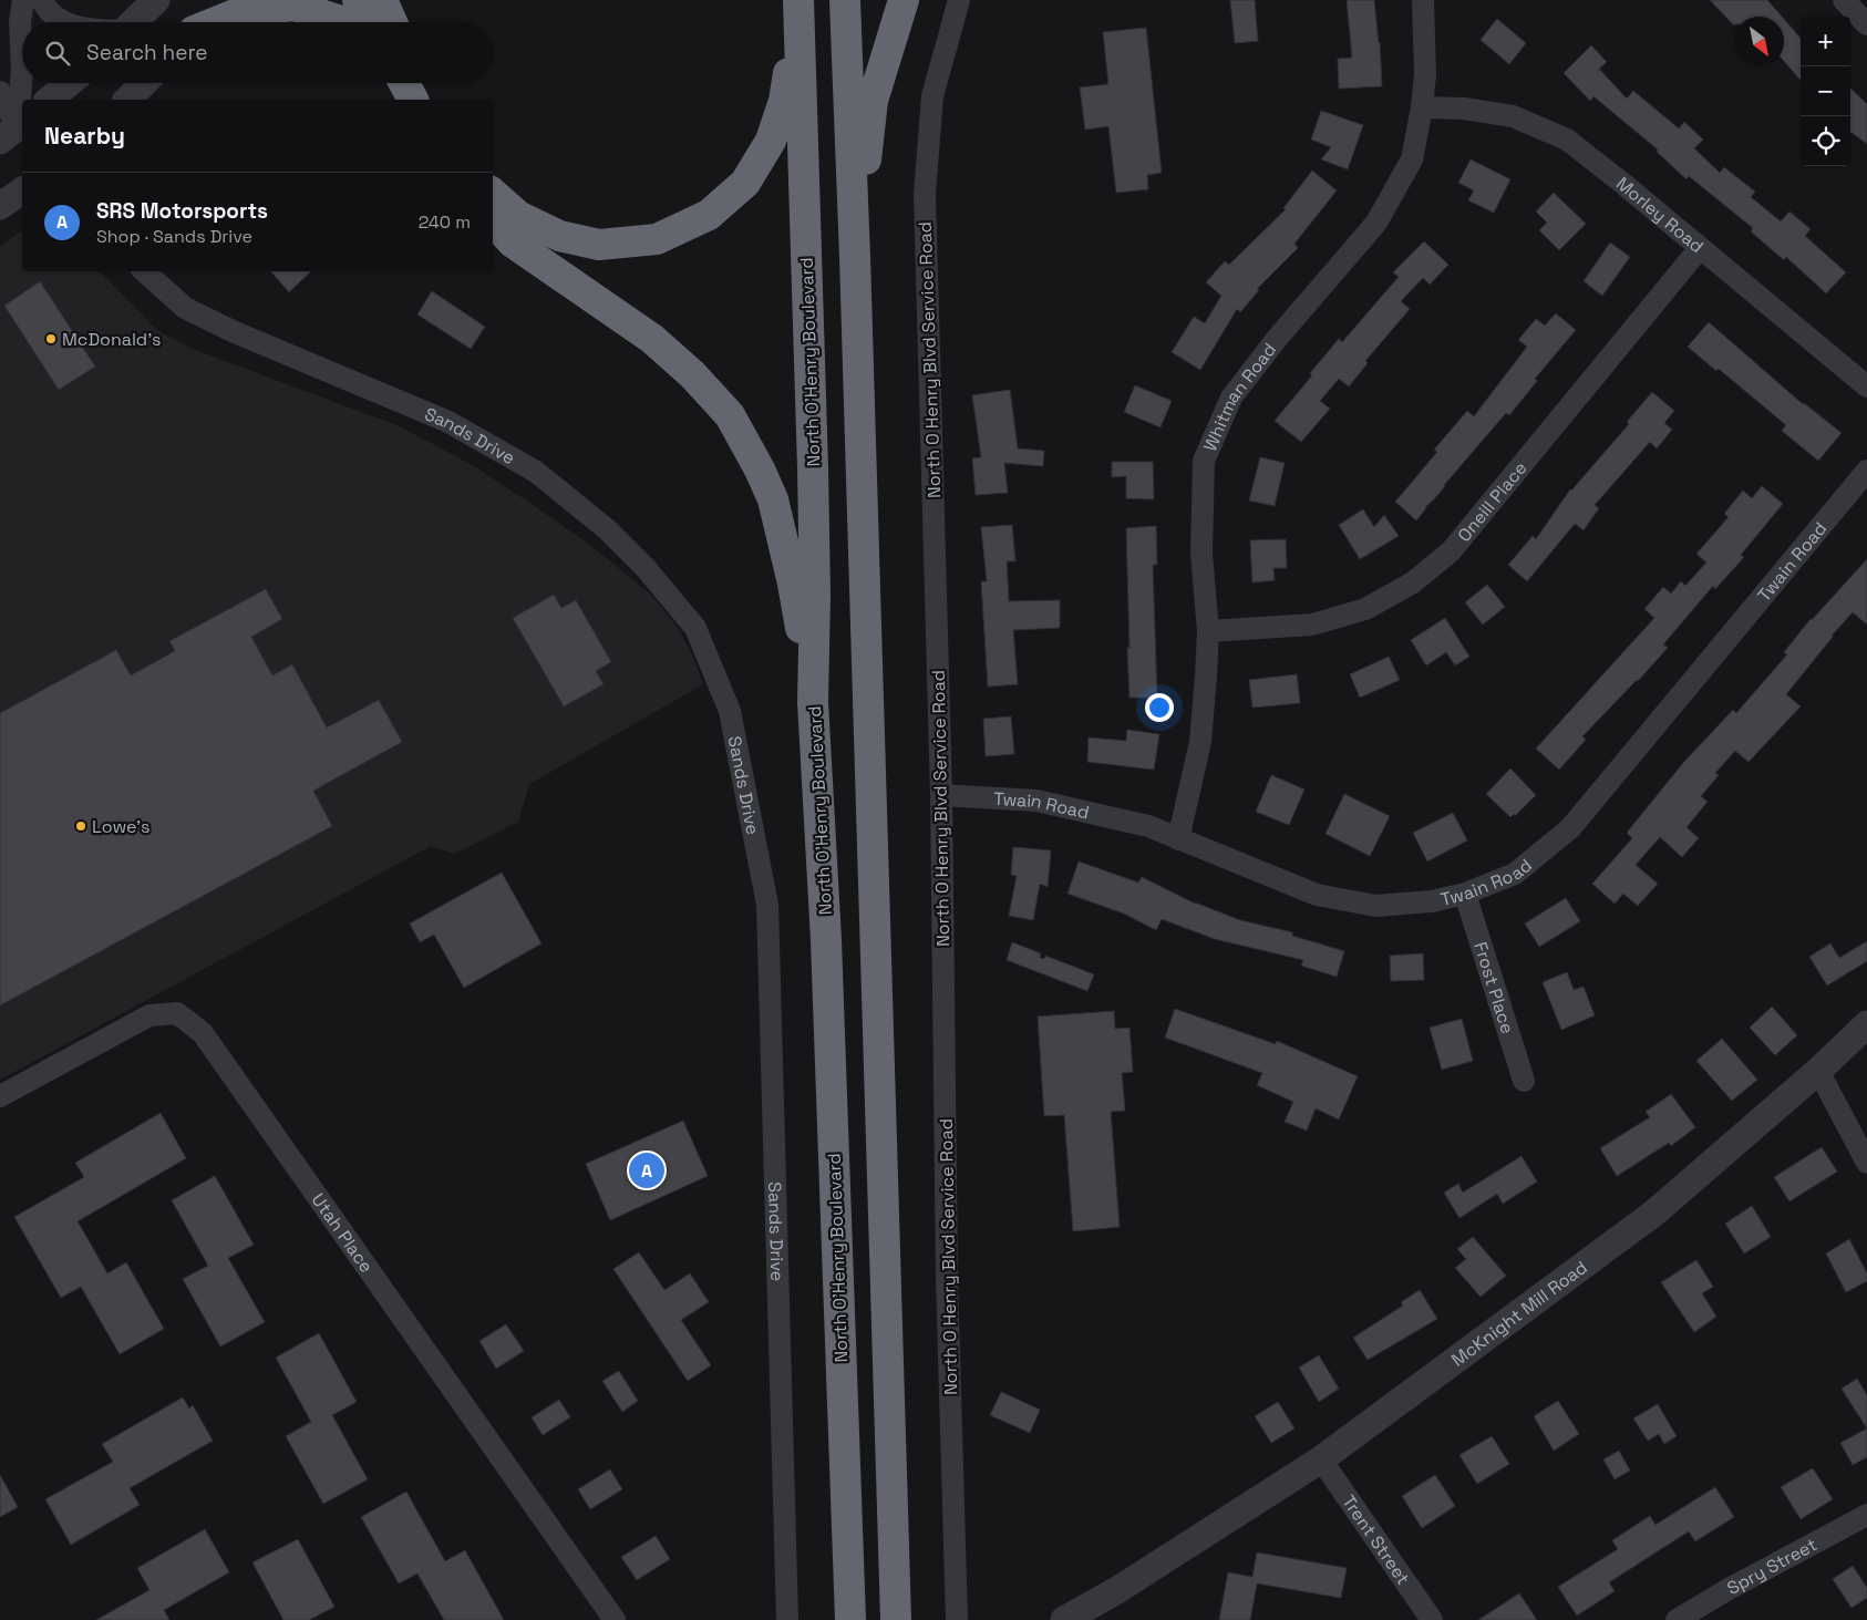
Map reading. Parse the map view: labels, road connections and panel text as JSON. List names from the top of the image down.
{
  "streets": {
    "highway": ["North O'Henry Boulevard"],
    "street": [
      "Morley Road",
      "North O Henry Blvd Service Road",
      "Whitman Road",
      "Sands Drive",
      "Oneill Place",
      "Twain Road",
      "Frost Place",
      "Utah Place",
      "McKnight Mill Road",
      "Trent Street",
      "Spry Street"
    ]
  },
  "crossings": [
    ["Morley Road", "Whitman Road"],
    ["Morley Road", "Oneill Place"],
    ["North O Henry Blvd Service Road", "Twain Road"],
    ["Whitman Road", "Oneill Place"],
    ["Whitman Road", "Twain Road"],
    ["Twain Road", "Frost Place"],
    ["McKnight Mill Road", "Trent Street"]
  ],
  "places": ["McDonald's", "Lowe's"],
  "north": "bottom right",
  "page": {
    "map_buttons": ["+", "−"],
    "search": "Search here",
    "heading": "Nearby",
    "list": [
      {
        "mark": "A",
        "name": "SRS Motorsports",
        "note": "Shop · Sands Drive",
        "value": "240 m"
      }
    ],
    "pins": "A"
  }
}
